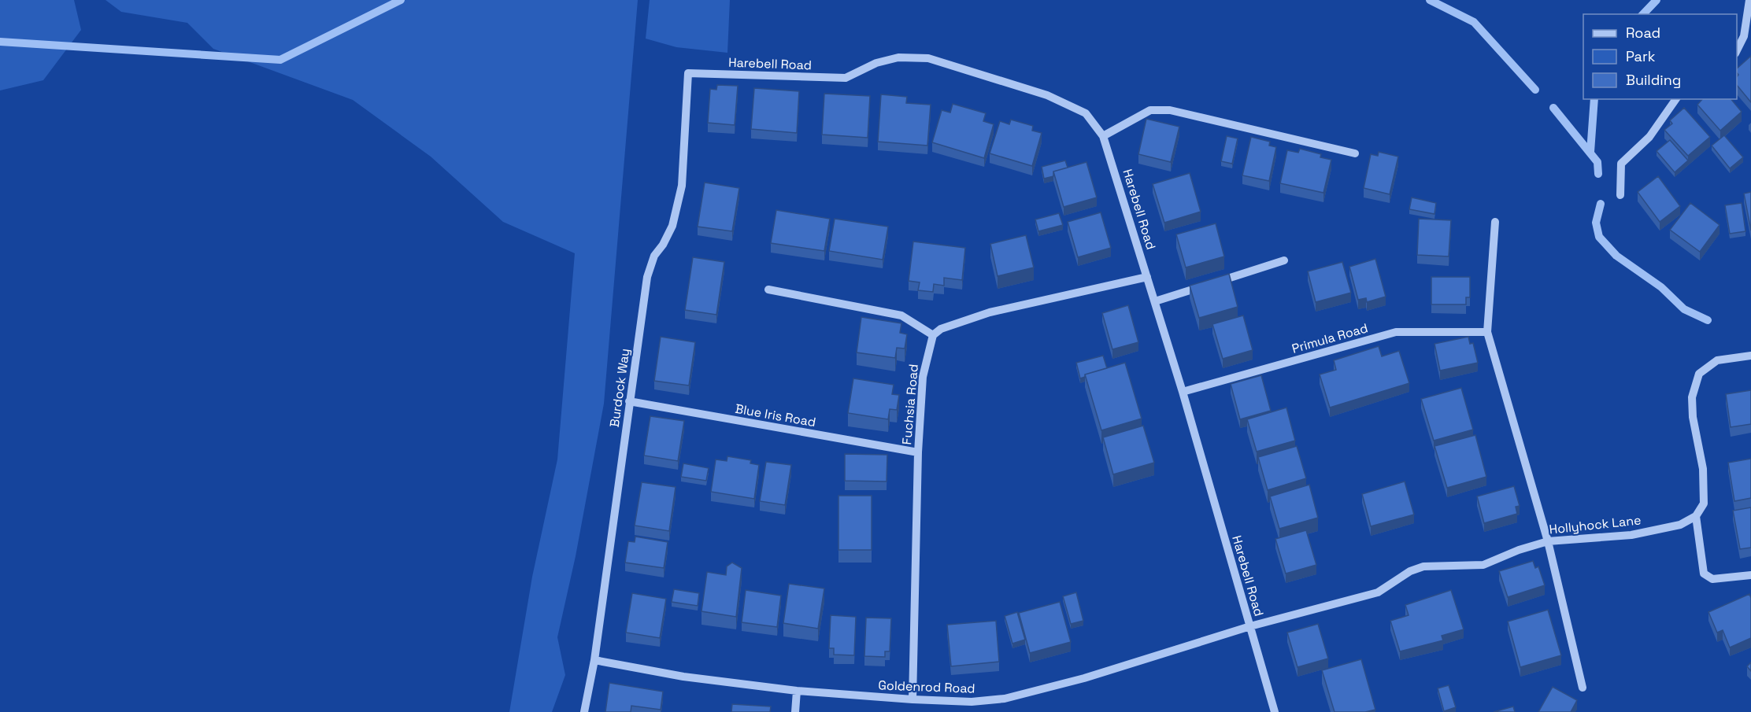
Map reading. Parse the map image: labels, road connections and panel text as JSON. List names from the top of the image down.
{
  "streets": {
    "street": [
      "Harebell Road",
      "Primula Road",
      "Burdock Way",
      "Fuchsia Road",
      "Blue Iris Road",
      "Hollyhock Lane",
      "Goldenrod Road"
    ]
  },
  "crossings": [
    ["Harebell Road", "Primula Road"],
    ["Harebell Road", "Burdock Way"],
    ["Harebell Road", "Hollyhock Lane"],
    ["Harebell Road", "Goldenrod Road"],
    ["Burdock Way", "Blue Iris Road"],
    ["Burdock Way", "Goldenrod Road"],
    ["Fuchsia Road", "Blue Iris Road"],
    ["Fuchsia Road", "Goldenrod Road"],
    ["Hollyhock Lane", "Goldenrod Road"]
  ],
  "legend": ["Road", "Park", "Building"]
}
